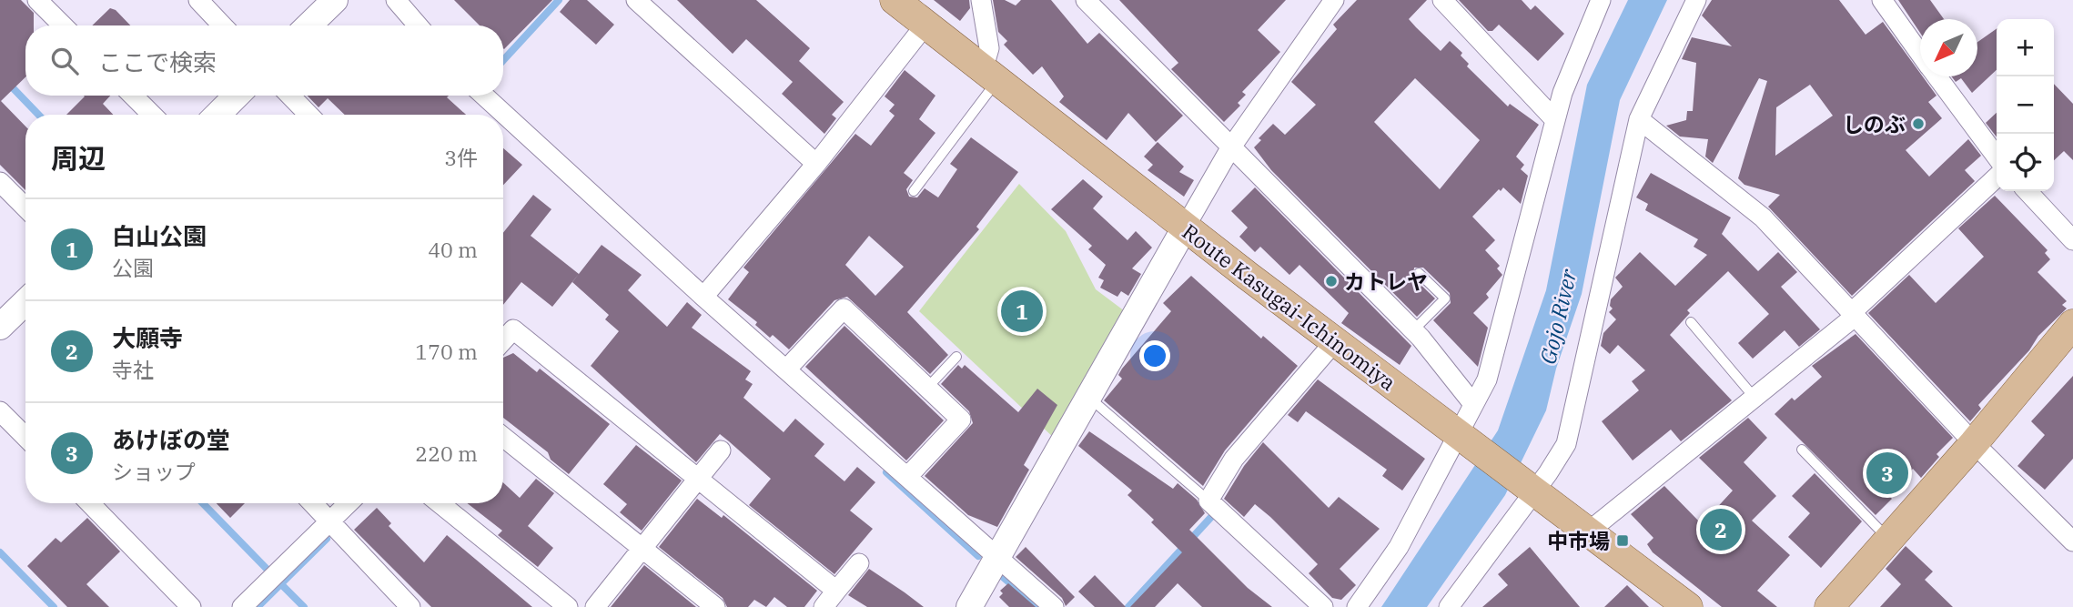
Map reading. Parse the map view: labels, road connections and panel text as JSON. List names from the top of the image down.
{
  "streets": {
    "main road": ["Route Kasugai-Ichinomiya"]
  },
  "water": ["Gojo River"],
  "places": {
    "other": ["しのぶ", "カトレヤ"],
    "transit": ["中市場"]
  },
  "north": "bottom left",
  "page": {
    "map_buttons": ["+", "−"],
    "search": "ここで検索",
    "heading": ["周辺", "3件"],
    "list": [
      {
        "mark": "1",
        "name": "白山公園",
        "note": "公園",
        "value": "40 m"
      },
      {
        "mark": "2",
        "name": "大願寺",
        "note": "寺社",
        "value": "170 m"
      },
      {
        "mark": "3",
        "name": "あけぼの堂",
        "note": "ショップ",
        "value": "220 m"
      }
    ],
    "pins": ["1", "3", "2"]
  }
}
